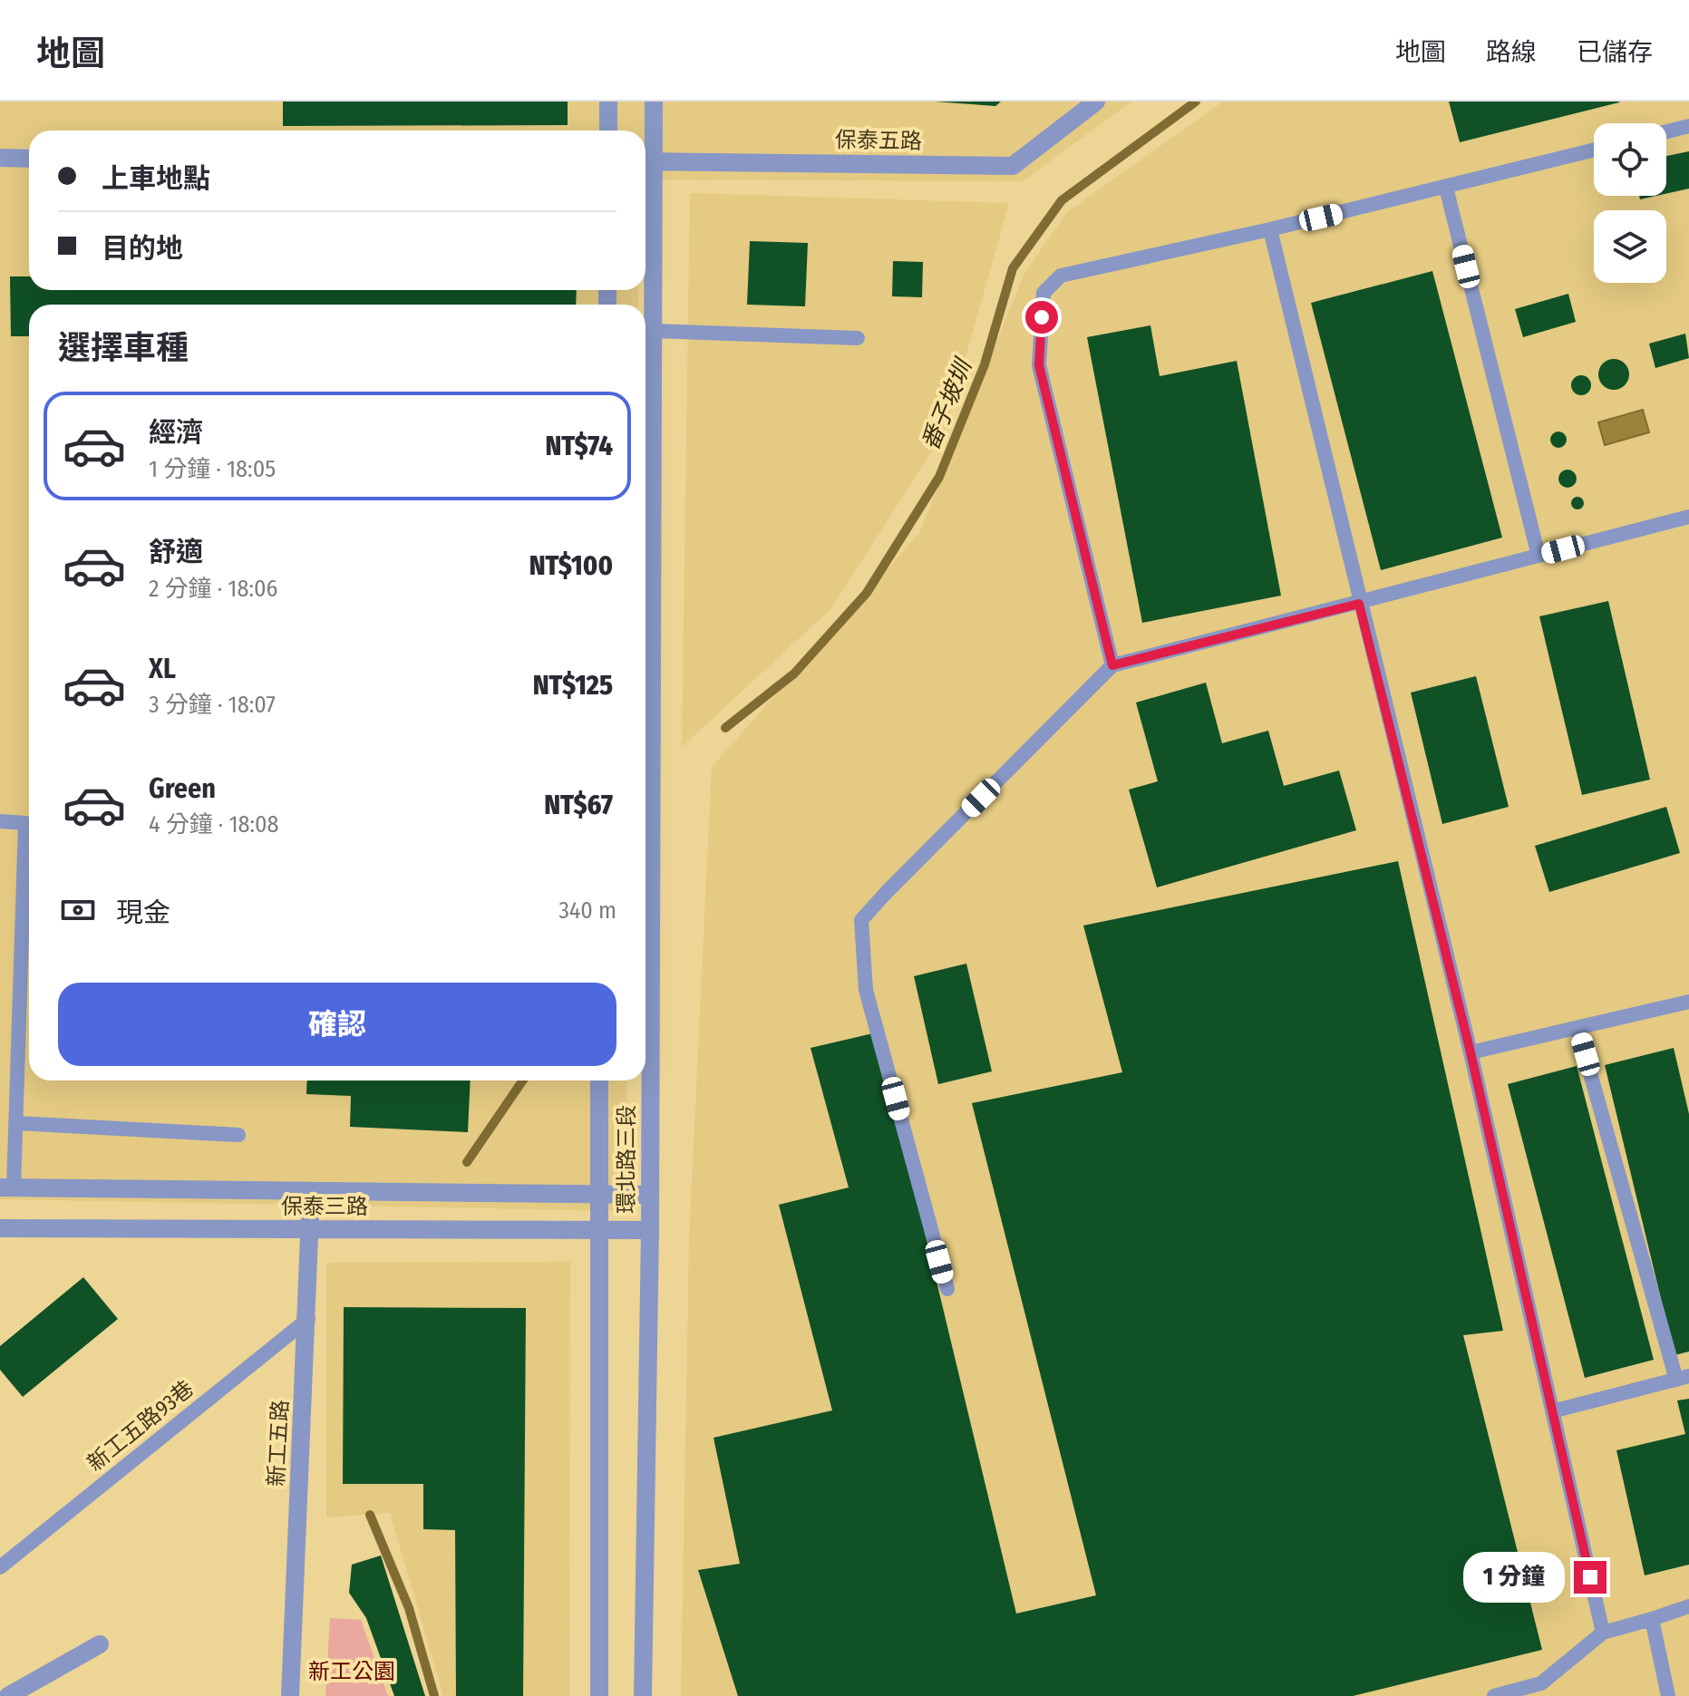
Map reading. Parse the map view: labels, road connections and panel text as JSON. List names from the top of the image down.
{
  "streets": {
    "street": [
      "保泰五路",
      "環北路三段",
      "保泰三路",
      "新工五路"
    ],
    "lane": ["新工五路93巷"]
  },
  "crossings": [
    ["保泰五路", "環北路三段"],
    ["環北路三段", "保泰三路"],
    ["保泰三路", "新工五路"],
    ["新工五路93巷", "新工五路"]
  ],
  "water": ["番子坡圳"],
  "parks": ["新工公園"],
  "page": {
    "header": "地圖",
    "nav": ["地圖", "路線", "已儲存"],
    "banner": ["上車地點", "目的地"],
    "heading": "選擇車種",
    "list": [
      {
        "name": "經濟",
        "note": "1 分鐘 · 18:05",
        "value": "NT$74"
      },
      {
        "name": "舒適",
        "note": "2 分鐘 · 18:06",
        "value": "NT$100"
      },
      {
        "name": "XL",
        "note": "3 分鐘 · 18:07",
        "value": "NT$125"
      },
      {
        "name": "Green",
        "note": "4 分鐘 · 18:08",
        "value": "NT$67"
      }
    ],
    "pay": ["現金", "340 m"],
    "buttons": "確認",
    "bubble": "1 分鐘"
  }
}
